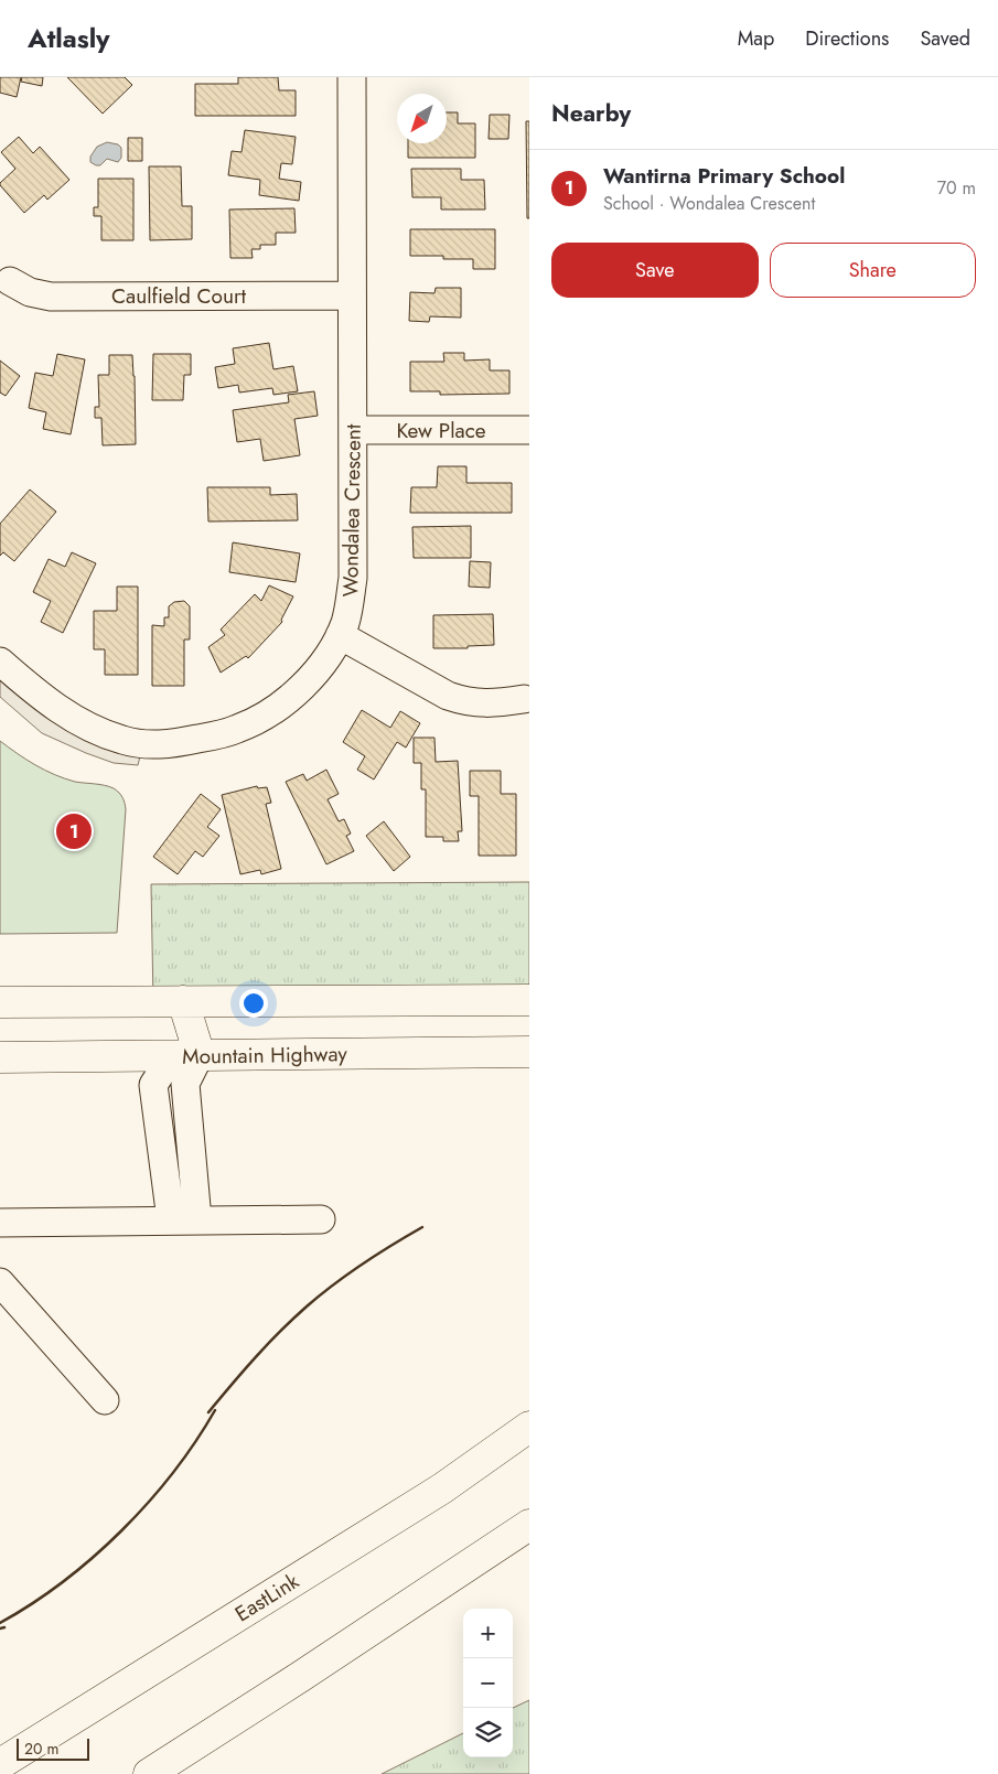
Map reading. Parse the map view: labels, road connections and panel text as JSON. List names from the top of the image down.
{
  "streets": {
    "main road": ["Mountain Highway", "EastLink"],
    "street": ["Caulfield Court", "Kew Place", "Wondalea Crescent"]
  },
  "crossings": [
    ["Caulfield Court", "Wondalea Crescent"],
    ["Kew Place", "Wondalea Crescent"]
  ],
  "scale_bar": "20 m",
  "north": "bottom left",
  "page": {
    "header": "Atlasly",
    "nav": ["Map", "Directions", "Saved"],
    "heading": "Nearby",
    "list": [
      {
        "mark": "1",
        "name": "Wantirna Primary School",
        "note": "School · Wondalea Crescent",
        "value": "70 m"
      }
    ],
    "buttons": ["Save", "Share"],
    "pins": "1",
    "map_buttons": ["+", "−"],
    "scale": "20 m"
  }
}
